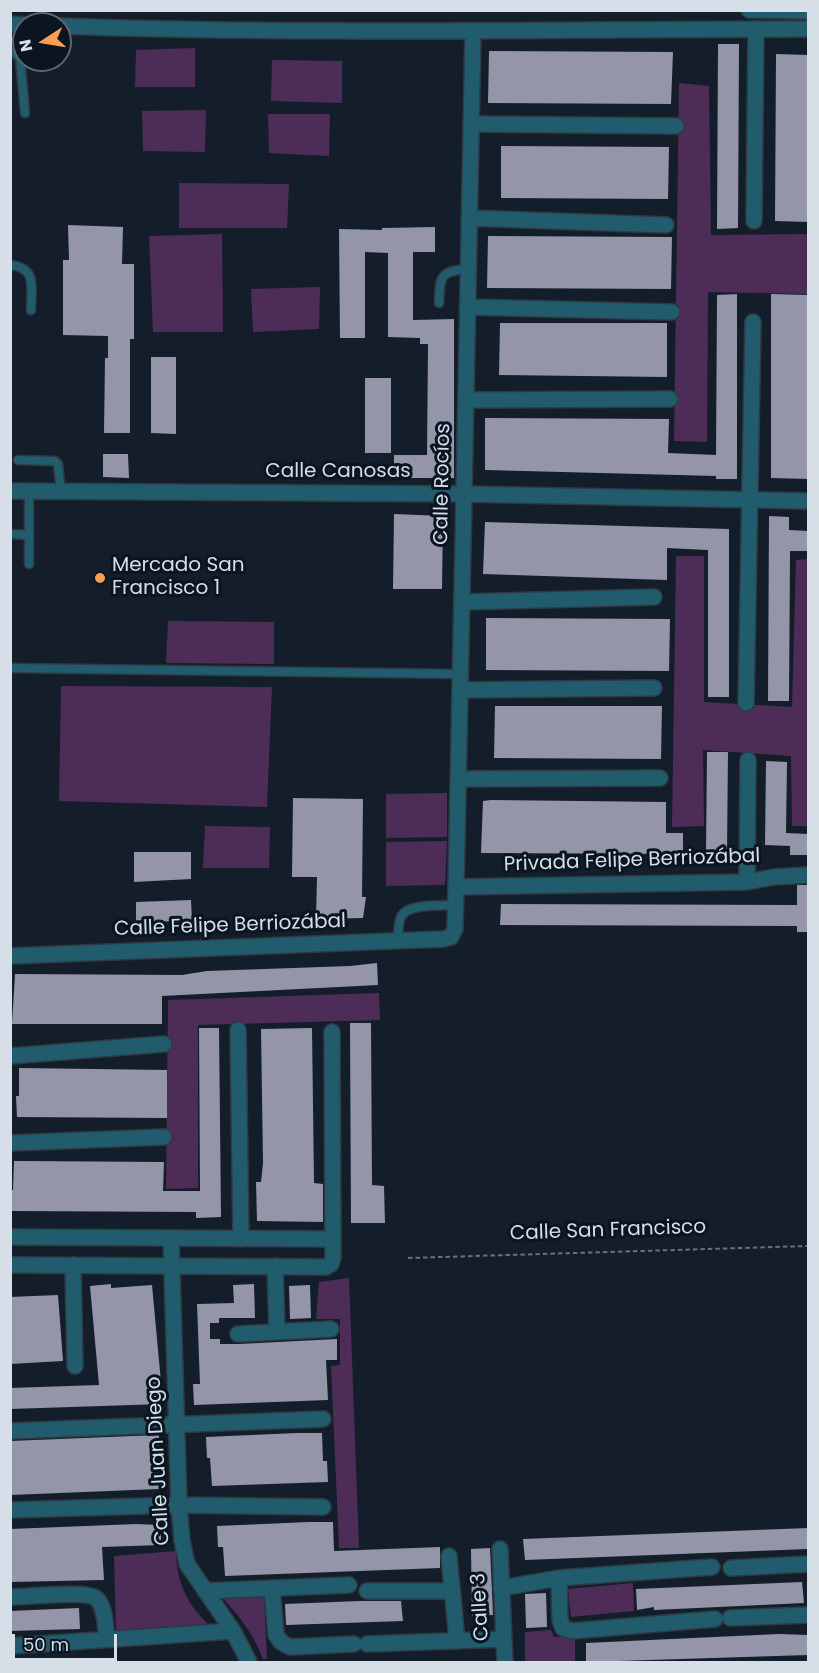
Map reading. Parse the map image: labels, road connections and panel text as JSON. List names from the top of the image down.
{
  "streets": {
    "street": [
      "Calle Canosas",
      "Calle Rocíos",
      "Privada Felipe Berriozábal",
      "Calle Felipe Berriozábal",
      "Calle Juan Diego",
      "Calle 3"
    ],
    "path": ["Calle San Francisco"]
  },
  "crossings": [
    ["Calle Canosas", "Calle Rocíos"],
    ["Calle Rocíos", "Privada Felipe Berriozábal"],
    ["Calle Rocíos", "Calle Felipe Berriozábal"]
  ],
  "places": ["Mercado San Francisco 1"],
  "scale_bar": "50 m",
  "north": "left"
}
